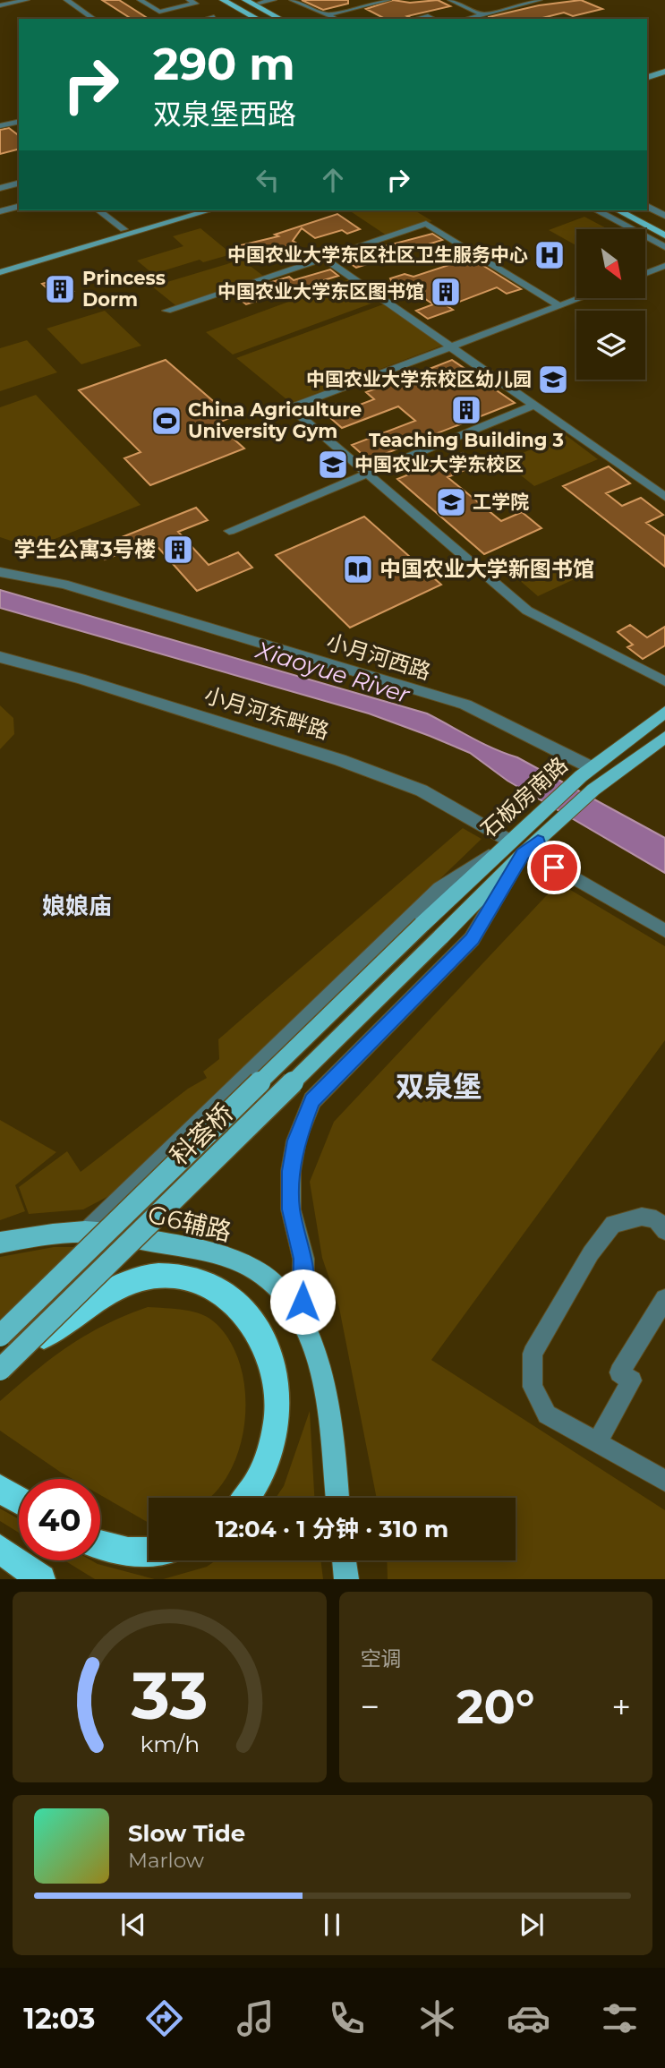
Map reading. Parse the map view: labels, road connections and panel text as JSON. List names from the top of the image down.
{
  "streets": {
    "main road": ["石板房南路", "科荟桥", "G6辅路"],
    "street": ["小月河西路", "小月河东畔路"]
  },
  "crossings": [
    ["小月河西路", "石板房南路"],
    ["小月河东畔路", "石板房南路"],
    ["石板房南路", "科荟桥"]
  ],
  "districts": ["娘娘庙", "双泉堡"],
  "water": ["Xiaoyue River"],
  "places": {
    "hospital": ["中国农业大学东区社区卫生服务中心"],
    "building": [
      "Princess Dorm",
      "中国农业大学东区图书馆",
      "Teaching Building 3",
      "学生公寓3号楼"
    ],
    "school or university": ["中国农业大学东校区幼儿园", "中国农业大学东校区", "工学院"],
    "sports": ["China Agriculture University Gym"],
    "library": ["中国农业大学新图书馆"]
  },
  "north": "bottom right",
  "page": {
    "turn": ["290 m", "双泉堡西路"],
    "limit": "40",
    "trip": "12:04 · 1 分钟 · 310 m",
    "tile": "空调",
    "heat": ["−", "20°", "+"],
    "song": ["Slow Tide", "Marlow"],
    "tabs": "12:03",
    "gauge": ["33", "km/h"]
  }
}
